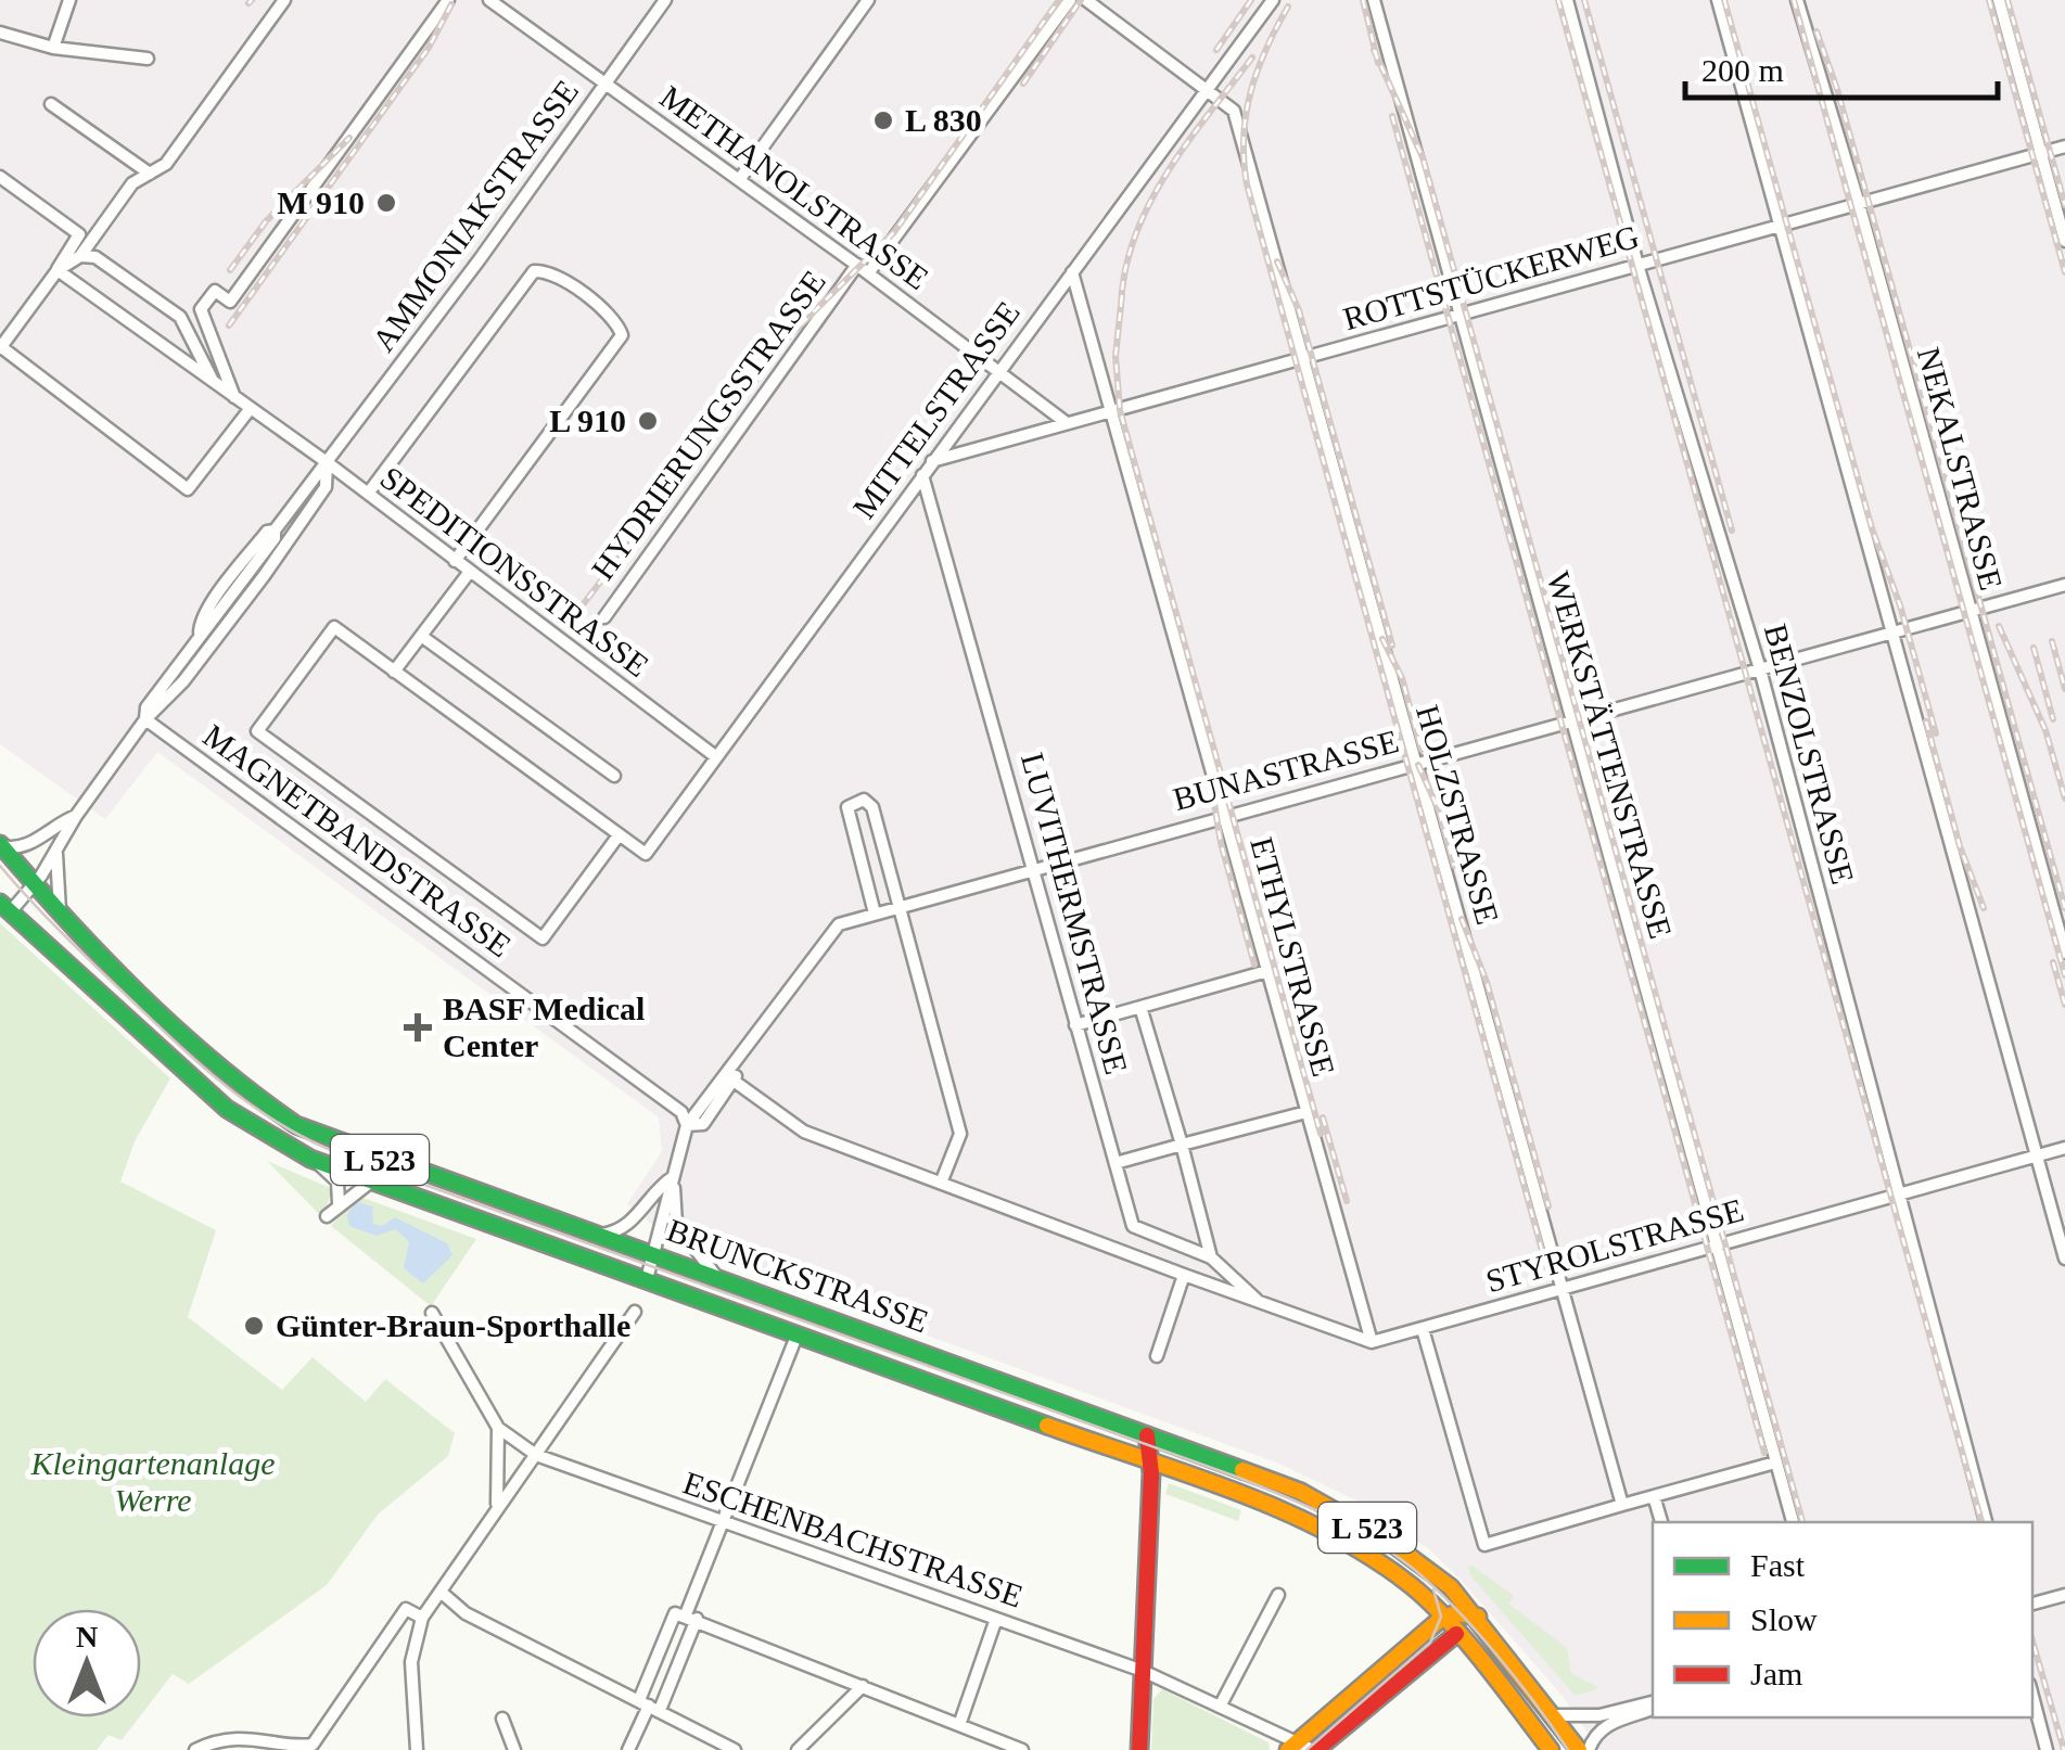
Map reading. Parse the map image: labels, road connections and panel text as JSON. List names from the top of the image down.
{
  "streets": {
    "main road": ["L 523", "BRUNCKSTRASSE"],
    "street": [
      "METHANOLSTRASSE",
      "AMMONIAKSTRASSE",
      "ROTTSTÜCKERWEG",
      "MITTELSTRASSE",
      "HYDRIERUNGSSTRASSE",
      "NEKALSTRASSE",
      "SPEDITIONSSTRASSE",
      "BENZOLSTRASSE",
      "WERKSTÄTTENSTRASSE",
      "BUNASTRASSE",
      "HOLZSTRASSE",
      "MAGNETBANDSTRASSE",
      "LUVITHERMSTRASSE",
      "ETHYLSTRASSE",
      "STYROLSTRASSE",
      "ESCHENBACHSTRASSE"
    ]
  },
  "crossings": [
    ["METHANOLSTRASSE", "AMMONIAKSTRASSE"],
    ["METHANOLSTRASSE", "ROTTSTÜCKERWEG"],
    ["METHANOLSTRASSE", "MITTELSTRASSE"],
    ["METHANOLSTRASSE", "HYDRIERUNGSSTRASSE"],
    ["AMMONIAKSTRASSE", "SPEDITIONSSTRASSE"],
    ["AMMONIAKSTRASSE", "MAGNETBANDSTRASSE"],
    ["AMMONIAKSTRASSE", "BRUNCKSTRASSE"],
    ["ROTTSTÜCKERWEG", "MITTELSTRASSE"],
    ["ROTTSTÜCKERWEG", "NEKALSTRASSE"],
    ["ROTTSTÜCKERWEG", "BENZOLSTRASSE"],
    ["ROTTSTÜCKERWEG", "WERKSTÄTTENSTRASSE"],
    ["ROTTSTÜCKERWEG", "HOLZSTRASSE"],
    ["ROTTSTÜCKERWEG", "ETHYLSTRASSE"],
    ["MITTELSTRASSE", "SPEDITIONSSTRASSE"],
    ["MITTELSTRASSE", "HOLZSTRASSE"],
    ["MITTELSTRASSE", "LUVITHERMSTRASSE"],
    ["MITTELSTRASSE", "ETHYLSTRASSE"],
    ["NEKALSTRASSE", "BUNASTRASSE"],
    ["BENZOLSTRASSE", "BUNASTRASSE"],
    ["BENZOLSTRASSE", "STYROLSTRASSE"],
    ["WERKSTÄTTENSTRASSE", "BUNASTRASSE"],
    ["WERKSTÄTTENSTRASSE", "STYROLSTRASSE"],
    ["BUNASTRASSE", "HOLZSTRASSE"],
    ["BUNASTRASSE", "LUVITHERMSTRASSE"],
    ["BUNASTRASSE", "ETHYLSTRASSE"],
    ["HOLZSTRASSE", "STYROLSTRASSE"],
    ["ETHYLSTRASSE", "STYROLSTRASSE"]
  ],
  "parks": ["Kleingartenanlage Werre"],
  "places": {
    "other": [
      "L 830",
      "M 910",
      "L 910",
      "Günter-Braun-Sporthalle"
    ],
    "health": ["BASF Medical Center"]
  },
  "legend": ["Fast", "Slow", "Jam"],
  "scale_bar": "200 m",
  "north": "top"
}
